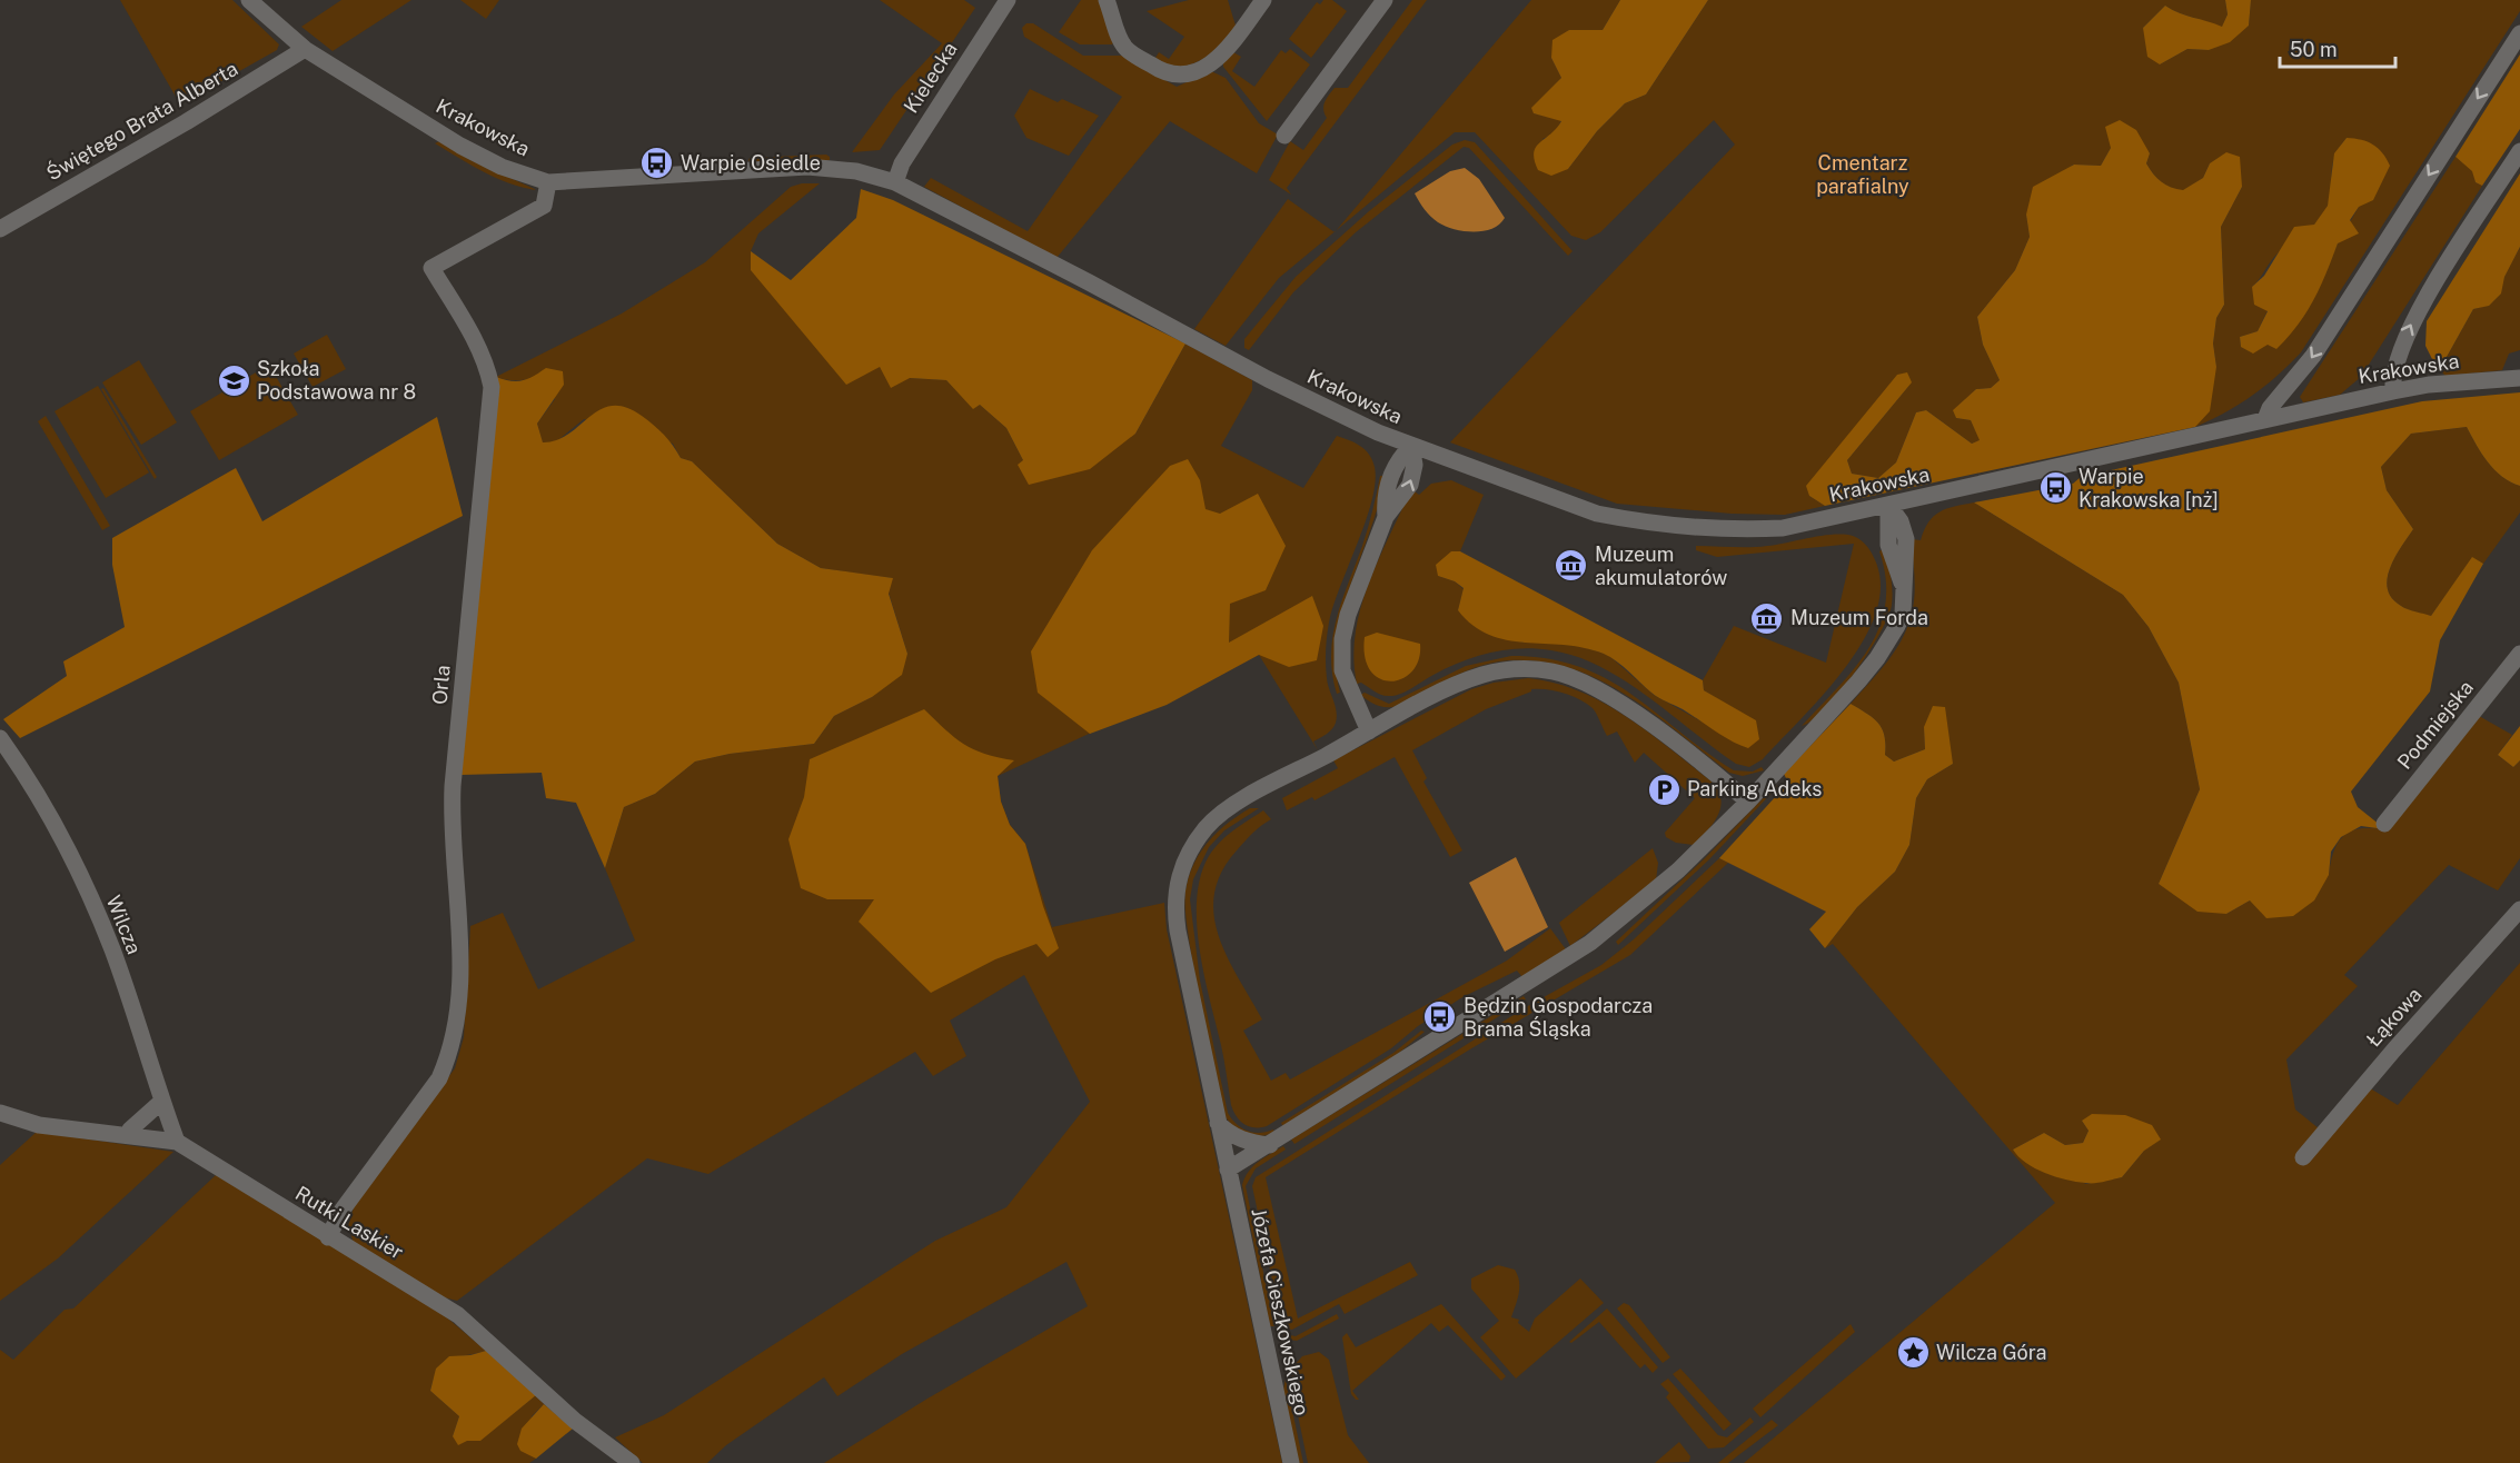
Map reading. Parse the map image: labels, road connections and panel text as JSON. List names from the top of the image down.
{
  "streets": {
    "street": [
      "Kielecka",
      "Świętego Brata Alberta",
      "Krakowska",
      "Orla",
      "Podmiejska",
      "Wilcza",
      "Łąkowa",
      "Rutki Laskier",
      "Józefa Cieszkowskiego"
    ]
  },
  "crossings": [
    ["Kielecka", "Krakowska"],
    ["Świętego Brata Alberta", "Krakowska"],
    ["Krakowska", "Orla"],
    ["Orla", "Rutki Laskier"],
    ["Wilcza", "Rutki Laskier"]
  ],
  "parks": ["Cmentarz parafialny"],
  "places": {
    "bus stop": ["Warpie Osiedle", "Warpie Krakowska [nż]", "Będzin Gospodarcza Brama Śląska"],
    "school or university": ["Szkoła Podstawowa nr 8"],
    "museum": ["Muzeum akumulatorów", "Muzeum Forda"],
    "parking": ["Parking Adeks"],
    "place": ["Wilcza Góra"]
  },
  "scale_bar": "50 m"
}
